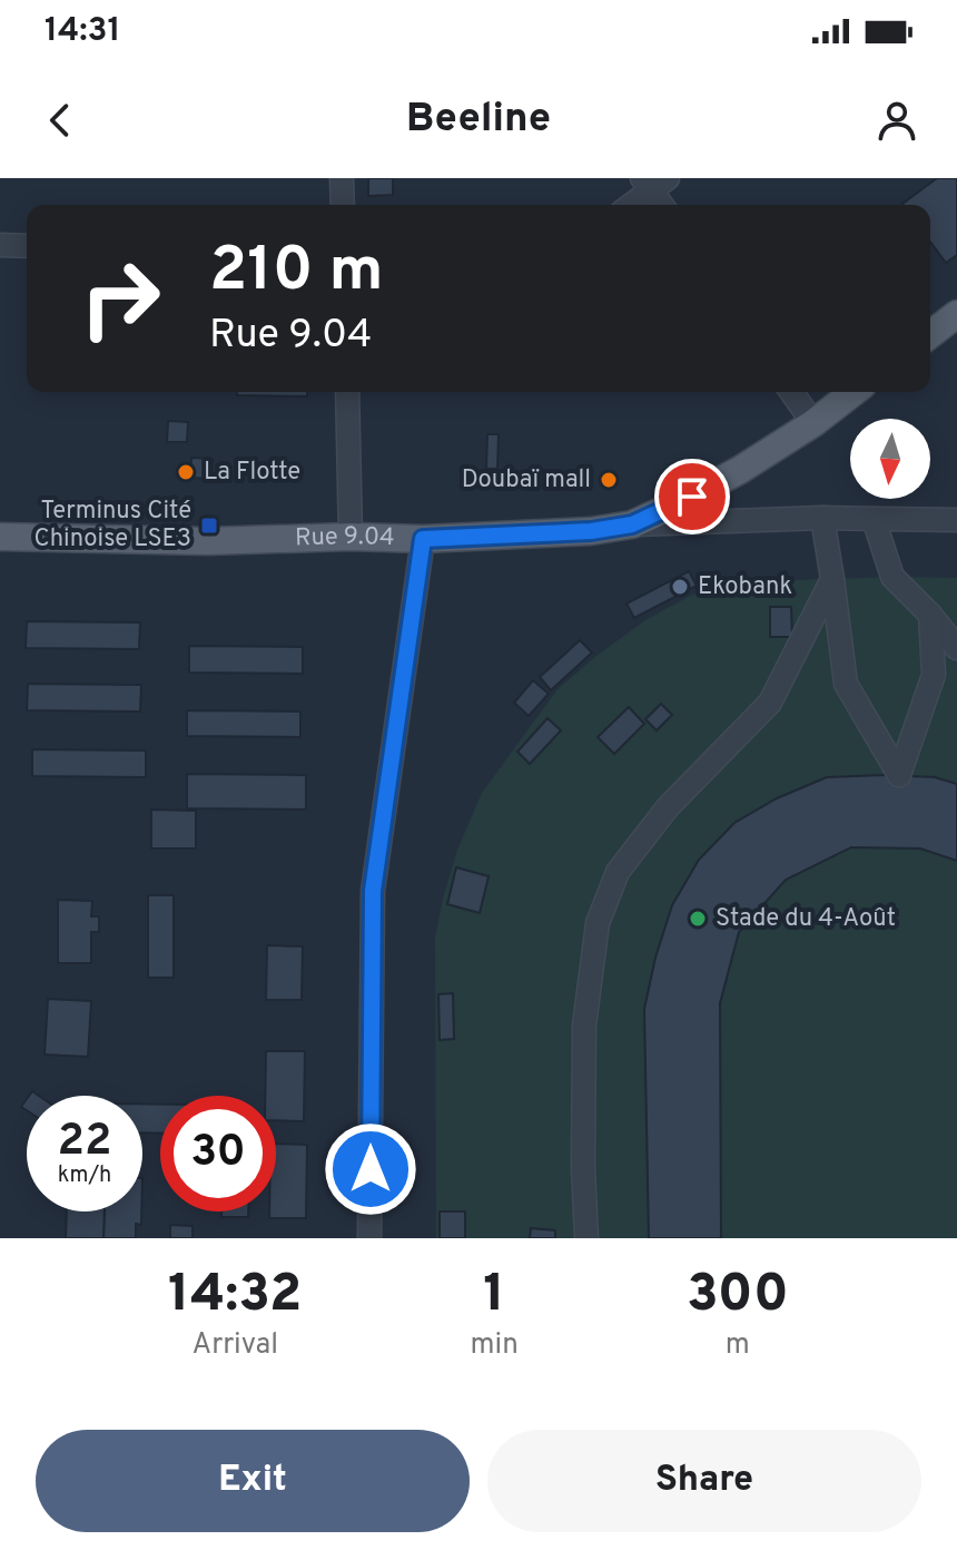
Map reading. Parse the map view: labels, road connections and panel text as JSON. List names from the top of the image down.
{
  "streets": {
    "main road": ["Rue 9.04"]
  },
  "places": {
    "other": [
      "La Flotte",
      "Doubaï mall",
      "Ekobank",
      "Stade du 4-Août"
    ],
    "transit": ["Terminus Cité Chinoise LSE3"]
  },
  "north": "bottom",
  "page": {
    "status": "14:31",
    "header": "Beeline",
    "turn": ["210 m", "Rue 9.04"],
    "speed": "22 km/h",
    "limit": "30",
    "eta": [
      "14:32",
      "Arrival",
      "1",
      "min",
      "300",
      "m"
    ],
    "buttons": ["Exit", "Share"]
  }
}
